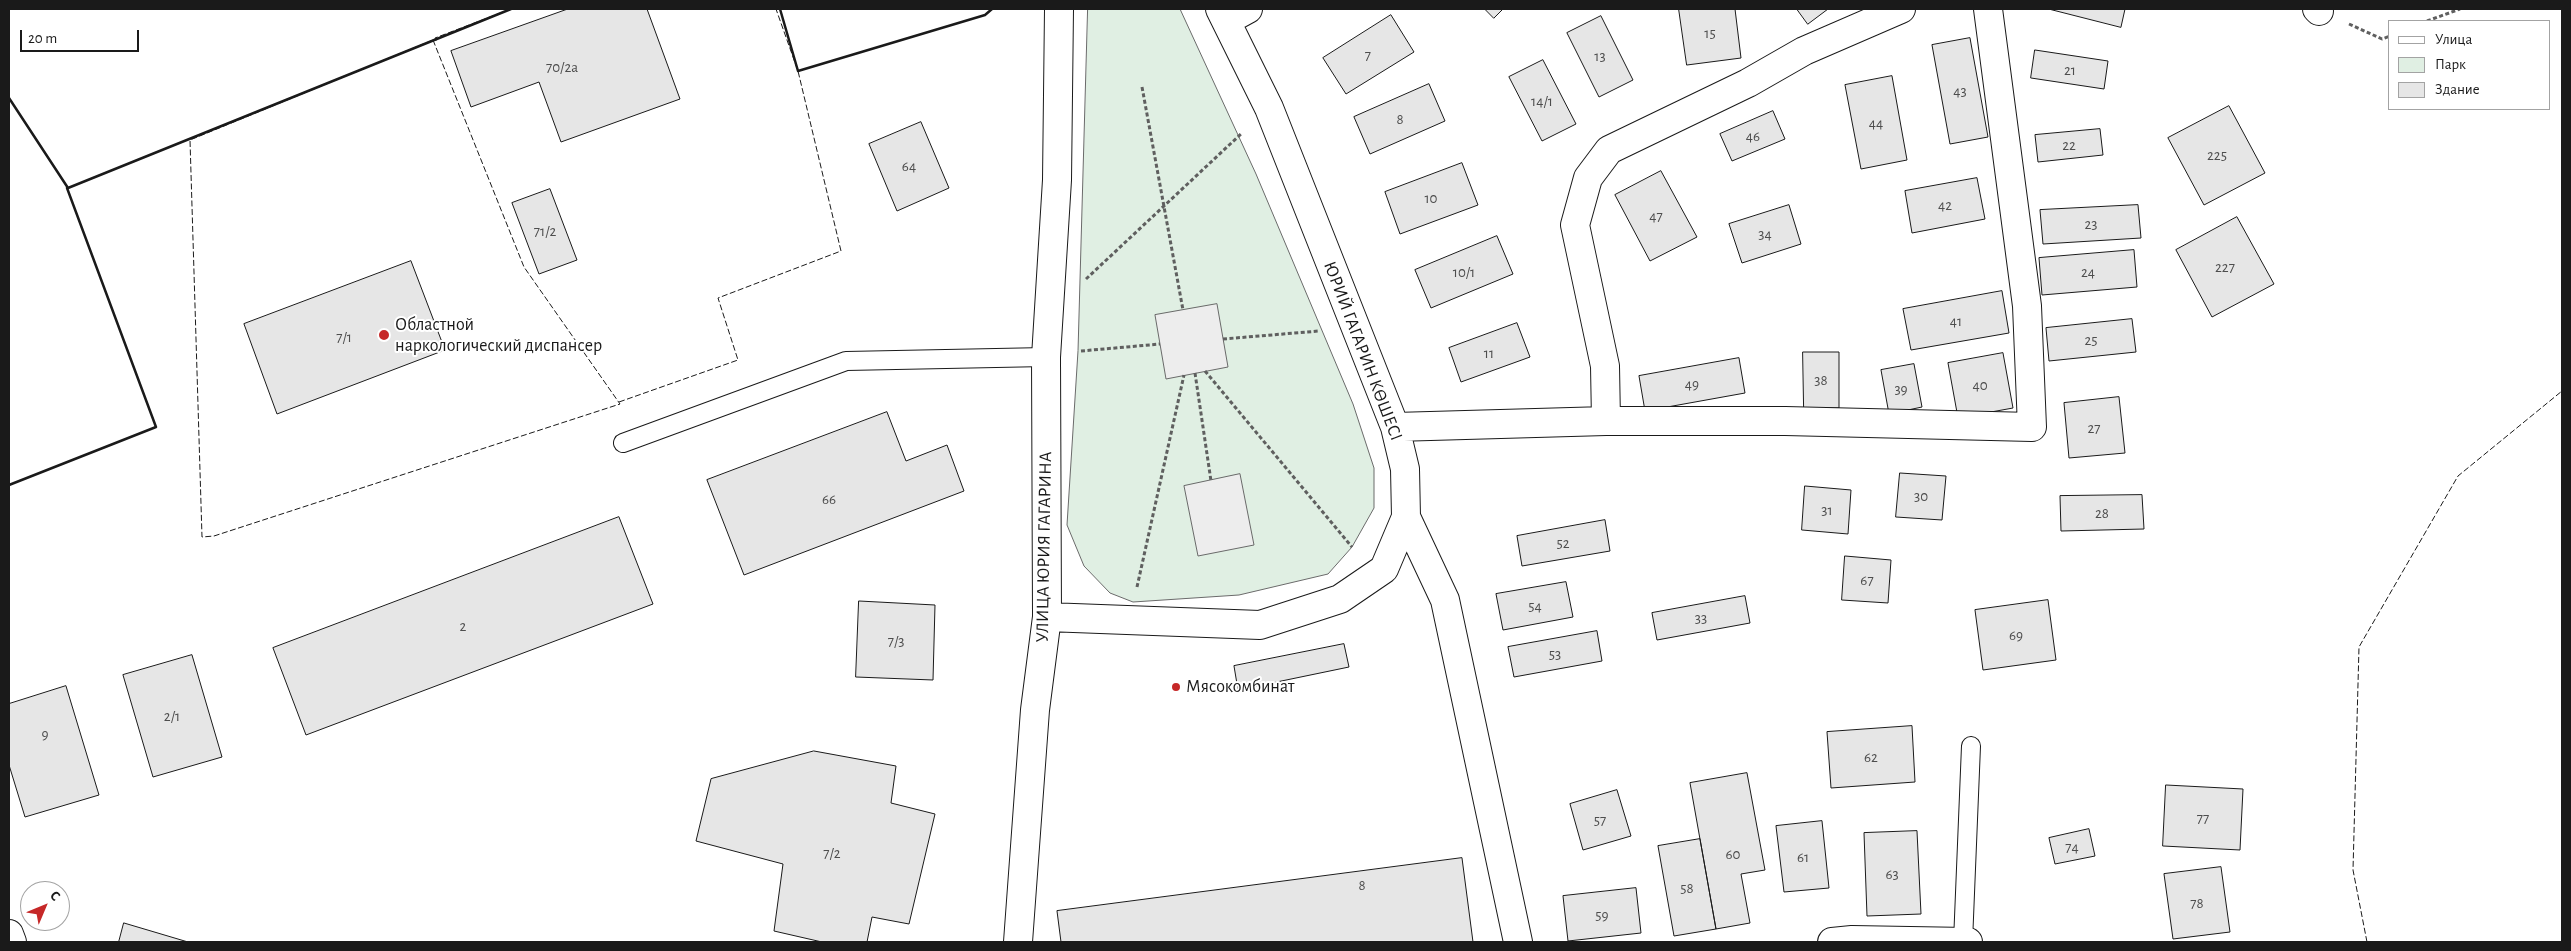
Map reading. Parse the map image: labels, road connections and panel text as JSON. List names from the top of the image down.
{
  "streets": {
    "street": ["ЮРИЙ ГАГАРИН КӨШЕСІ", "УЛИЦА ЮРИЯ ГАГАРИНА"]
  },
  "crossings": [
    ["ЮРИЙ ГАГАРИН КӨШЕСІ", "УЛИЦА ЮРИЯ ГАГАРИНА"]
  ],
  "places": ["Областной наркологический диспансер", "Мясокомбинат"],
  "house_numbers": [
    "15",
    "7",
    "13",
    "70/2а",
    "21",
    "43",
    "14/1",
    "8",
    "44",
    "46",
    "22",
    "225",
    "64",
    "10",
    "42",
    "47",
    "23",
    "71/2",
    "34",
    "227",
    "10/1",
    "24",
    "41",
    "7/1",
    "25",
    "11",
    "38",
    "49",
    "40",
    "39",
    "27",
    "30",
    "66",
    "31",
    "28",
    "52",
    "67",
    "54",
    "33",
    "2",
    "69",
    "7/3",
    "53",
    "2/1",
    "9",
    "62",
    "77",
    "57",
    "74",
    "7/2",
    "60",
    "61",
    "63",
    "8",
    "58",
    "78",
    "59"
  ],
  "legend": ["Улица", "Парк", "Здание"],
  "scale_bar": "20 m",
  "north": "top right"
}
